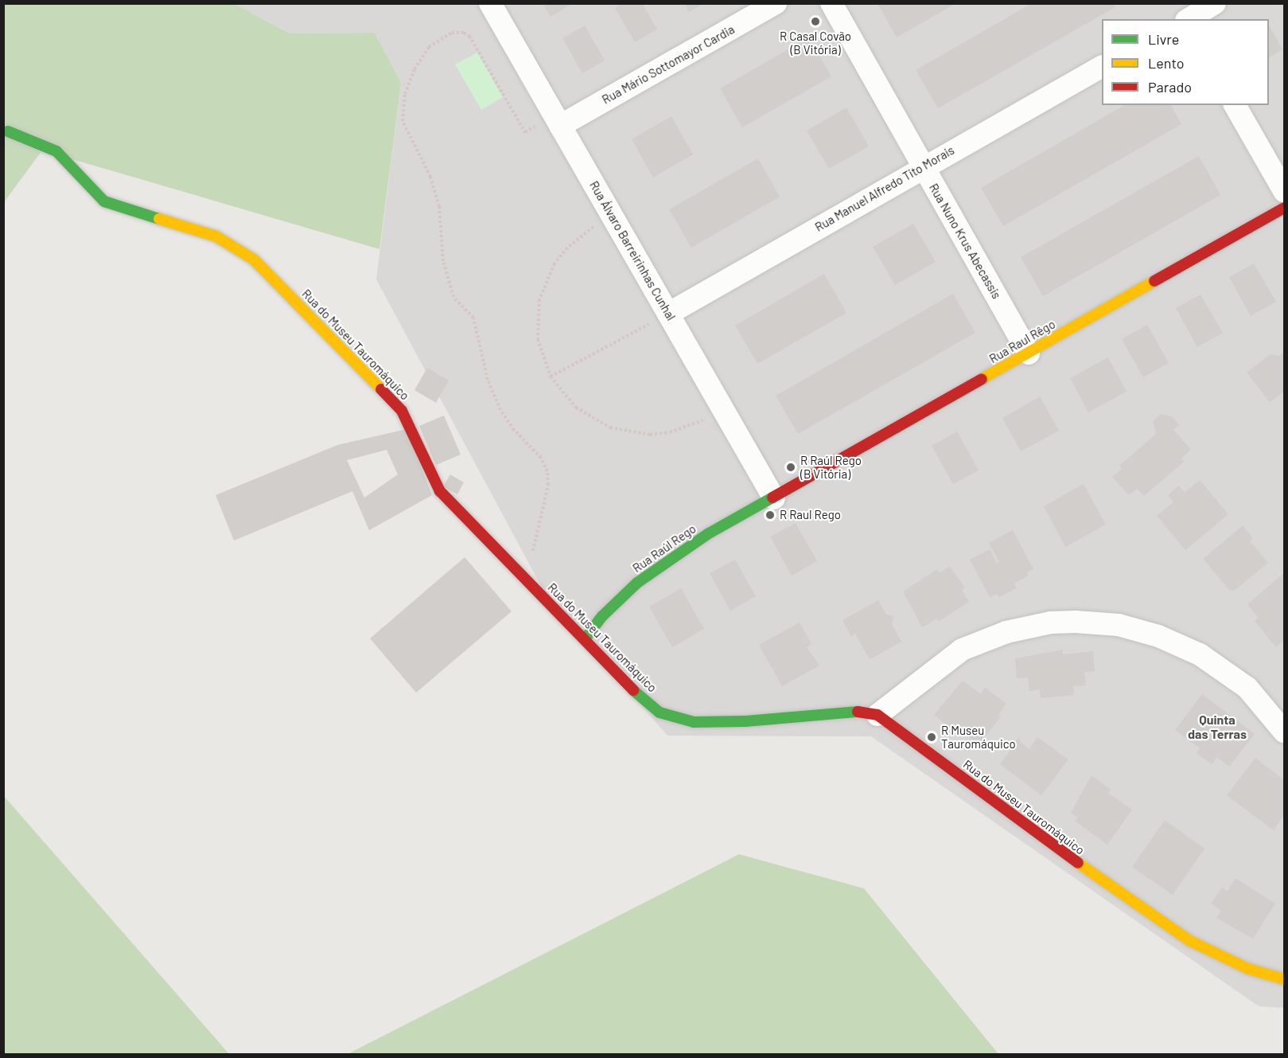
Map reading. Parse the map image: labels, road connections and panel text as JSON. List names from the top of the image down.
{
  "streets": {
    "street": [
      "Rua Mário Sottomayor Cardia",
      "Rua Manuel Alfredo Tito Morais",
      "Rua Nuno Krus Abecassis",
      "Rua Álvaro Barreirinhas Cunhal",
      "Rua Raul Rêgo",
      "Rua do Museu Tauromáquico",
      "Rua Raúl Rego"
    ]
  },
  "crossings": [
    ["Rua Mário Sottomayor Cardia", "Rua Álvaro Barreirinhas Cunhal"],
    ["Rua Manuel Alfredo Tito Morais", "Rua Nuno Krus Abecassis"],
    ["Rua Manuel Alfredo Tito Morais", "Rua Álvaro Barreirinhas Cunhal"],
    ["Rua Nuno Krus Abecassis", "Rua Raul Rêgo"],
    ["Rua Álvaro Barreirinhas Cunhal", "Rua Raul Rêgo"],
    ["Rua Álvaro Barreirinhas Cunhal", "Rua Raúl Rego"],
    ["Rua Raul Rêgo", "Rua Raúl Rego"],
    ["Rua do Museu Tauromáquico", "Rua Raúl Rego"]
  ],
  "districts": ["Quinta das Terras"],
  "places": [
    "R Casal Covão (B Vitória)",
    "R Raúl Rego (B Vitória)",
    "R Raul Rego",
    "R Museu Tauromáquico"
  ],
  "legend": ["Livre", "Lento", "Parado"]
}
